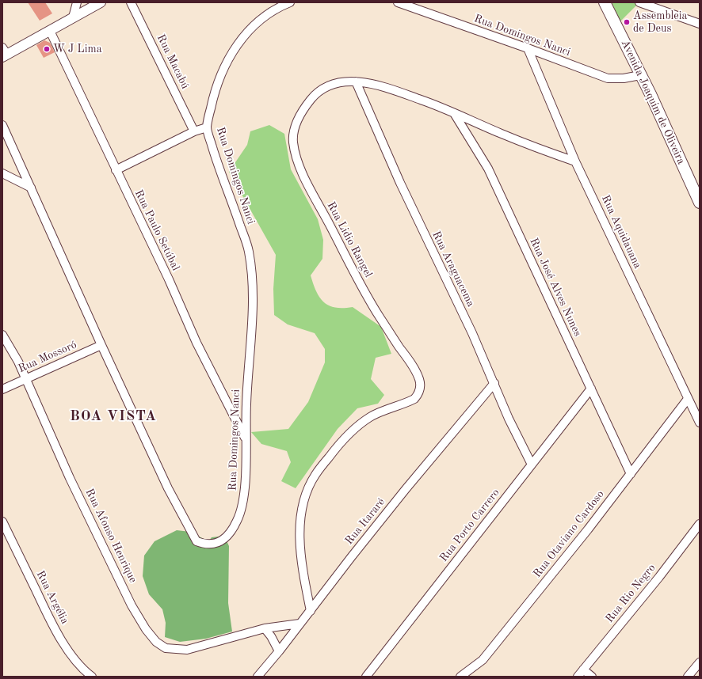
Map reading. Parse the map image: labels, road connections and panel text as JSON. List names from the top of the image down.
{
  "streets": {
    "main road": ["Avenida Joaquim de Oliveira"],
    "street": [
      "Rua Domingos Nanci",
      "Rua Macabú",
      "Rua Paulo Setúbal",
      "Rua Aquidauana",
      "Rua Lidio Rangel",
      "Rua Araguacema",
      "Rua José Alves Nunes",
      "Rua Mossoró",
      "Rua Itararé",
      "Rua Porto Carrero",
      "Rua Otaviano Cardoso",
      "Rua Afonso Henrique",
      "Rua Rio Negro",
      "Rua Argélia"
    ]
  },
  "crossings": [
    ["Rua Domingos Nanci", "Avenida Joaquim de Oliveira"],
    ["Rua Domingos Nanci", "Rua Paulo Setúbal"],
    ["Rua Domingos Nanci", "Rua Aquidauana"],
    ["Rua Domingos Nanci", "Rua Mossoró"],
    ["Rua Aquidauana", "Rua Lidio Rangel"],
    ["Rua Aquidauana", "Rua Otaviano Cardoso"],
    ["Rua Lidio Rangel", "Rua Araguacema"],
    ["Rua Lidio Rangel", "Rua José Alves Nunes"],
    ["Rua Lidio Rangel", "Rua Itararé"],
    ["Rua Araguacema", "Rua Itararé"],
    ["Rua Araguacema", "Rua Porto Carrero"],
    ["Rua José Alves Nunes", "Rua Porto Carrero"],
    ["Rua José Alves Nunes", "Rua Otaviano Cardoso"],
    ["Rua Mossoró", "Rua Afonso Henrique"],
    ["Rua Itararé", "Rua Afonso Henrique"]
  ],
  "districts": ["BOA VISTA"],
  "places": ["Assembleia de Deus", "W J Lima"]
}
